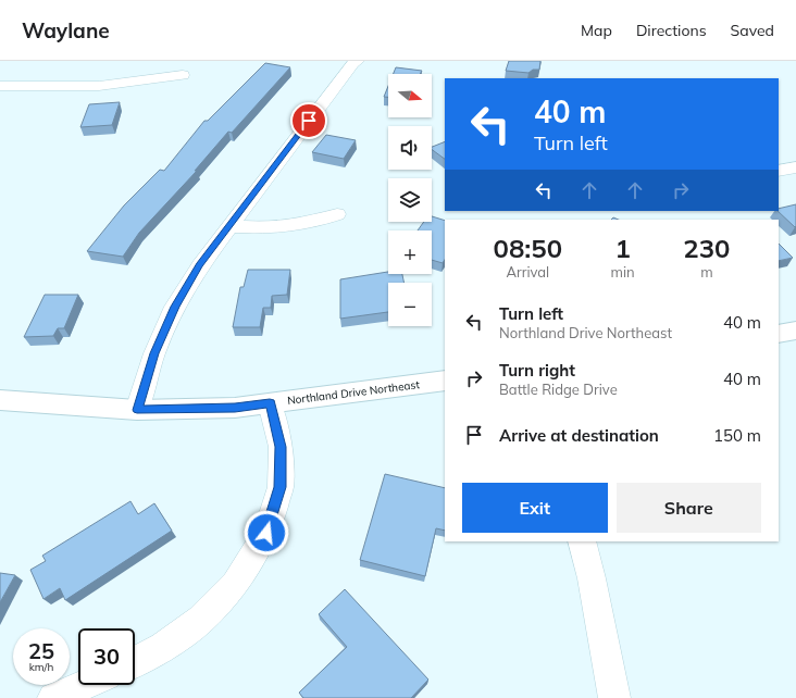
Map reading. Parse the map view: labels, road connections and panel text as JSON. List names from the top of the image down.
{
  "streets": {
    "street": ["Northland Drive Northeast"]
  },
  "north": "right",
  "page": {
    "header": "Waylane",
    "nav": ["Map", "Directions", "Saved"],
    "map_buttons": ["+", "−"],
    "turn": ["40 m", "Turn left"],
    "eta": [
      "08:50",
      "Arrival",
      "1",
      "min",
      "230",
      "m"
    ],
    "list": [
      {
        "name": "Turn left",
        "note": "Northland Drive Northeast",
        "value": "40 m"
      },
      {
        "name": "Turn right",
        "note": "Battle Ridge Drive",
        "value": "40 m"
      },
      {
        "name": "Arrive at destination",
        "value": "150 m"
      }
    ],
    "buttons": ["Exit", "Share"],
    "speed": "25 km/h",
    "limit": "30"
  }
}
